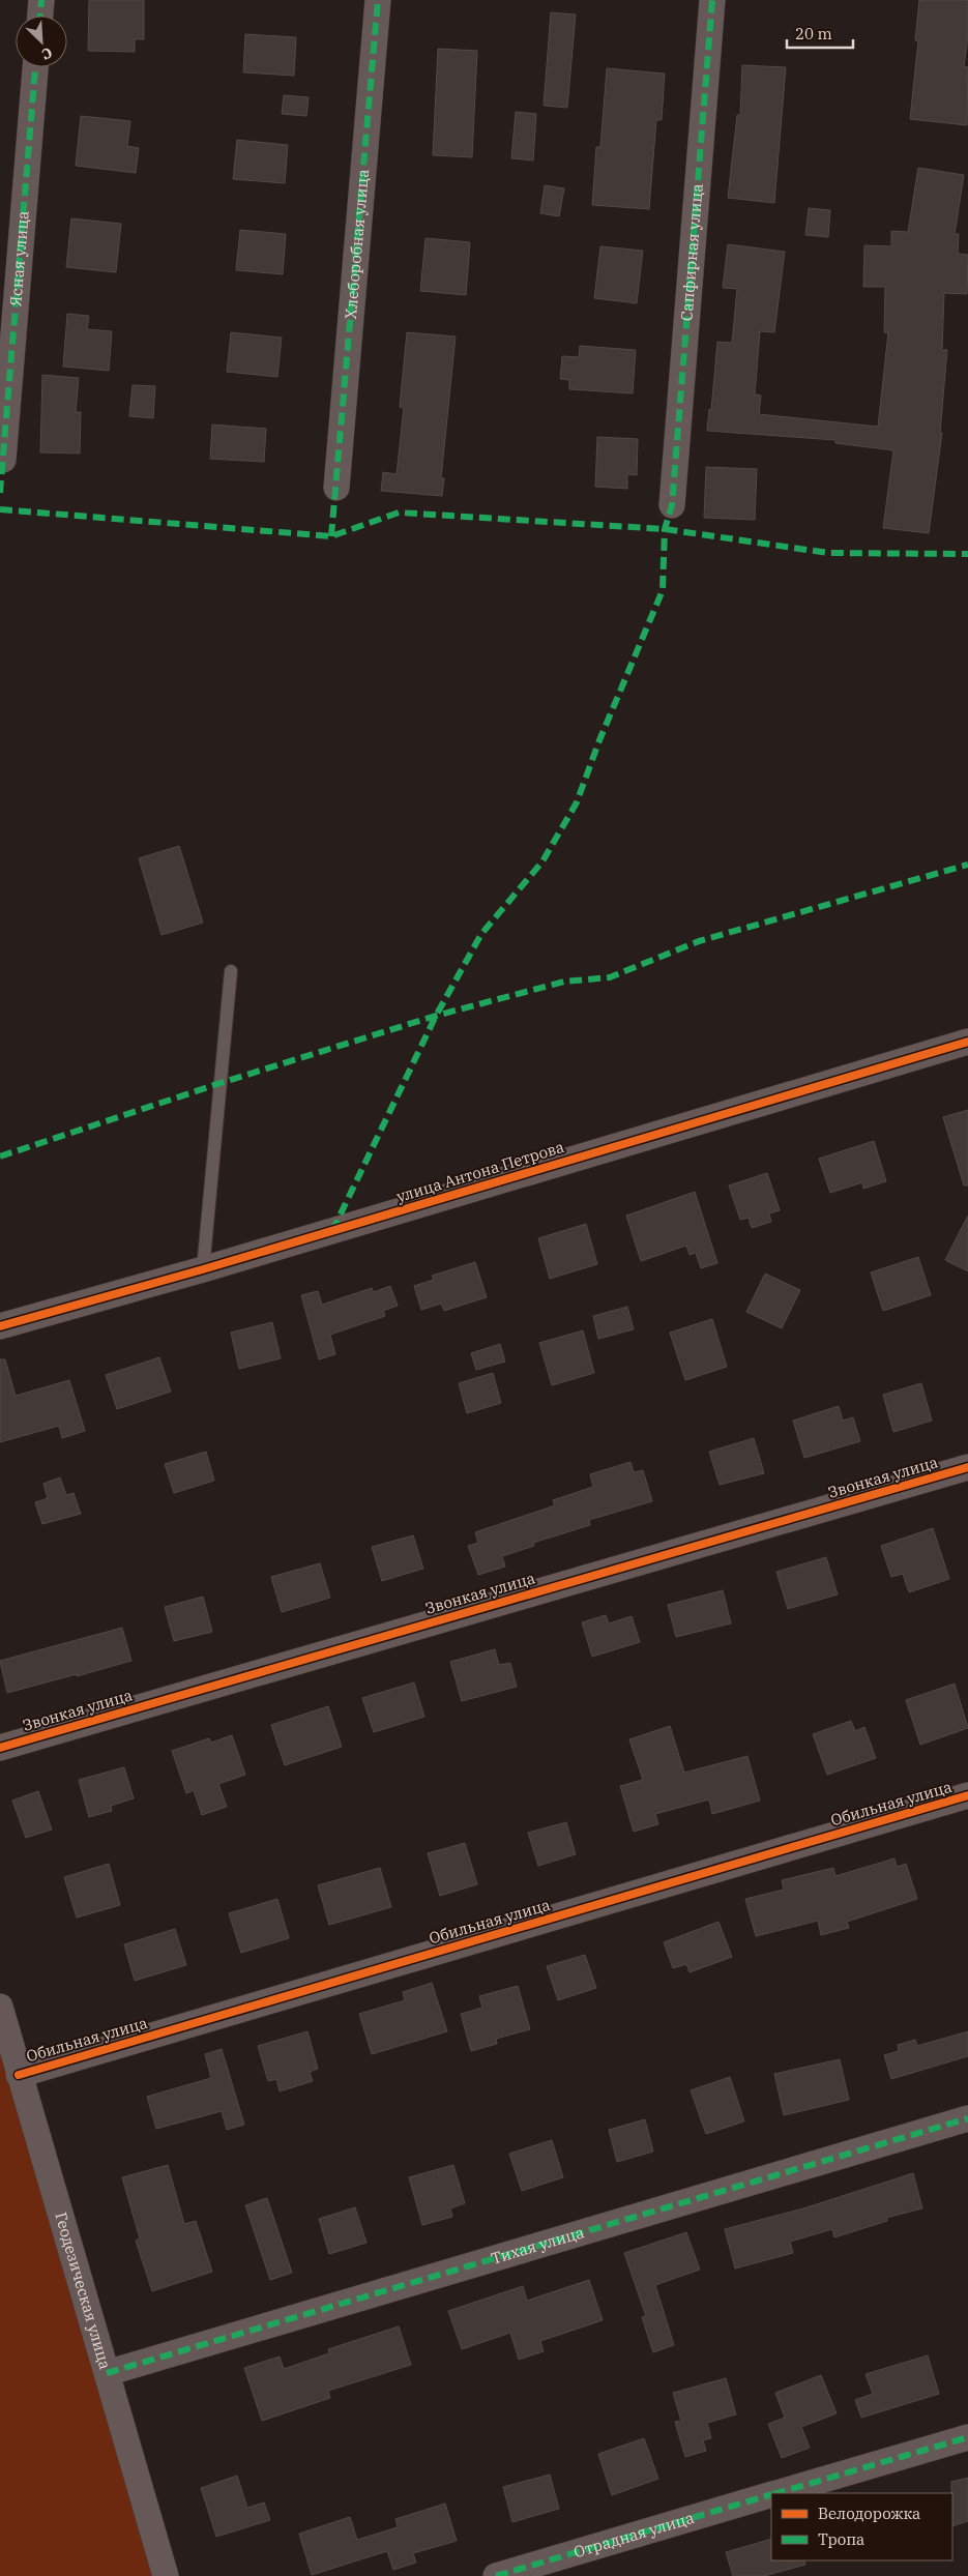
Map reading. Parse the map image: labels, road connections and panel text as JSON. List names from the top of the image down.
{
  "streets": {
    "street": [
      "Хлеборобная улица",
      "Сапфирная улица",
      "Ясная улица",
      "улица Антона Петрова",
      "Звонкая улица",
      "Обильная улица",
      "Тихая улица",
      "Геодезическая улица",
      "Отрадная улица"
    ]
  },
  "crossings": [
    ["Обильная улица", "Геодезическая улица"],
    ["Тихая улица", "Геодезическая улица"]
  ],
  "legend": ["Велодорожка", "Тропа"],
  "scale_bar": "20 m",
  "north": "bottom right"
}
